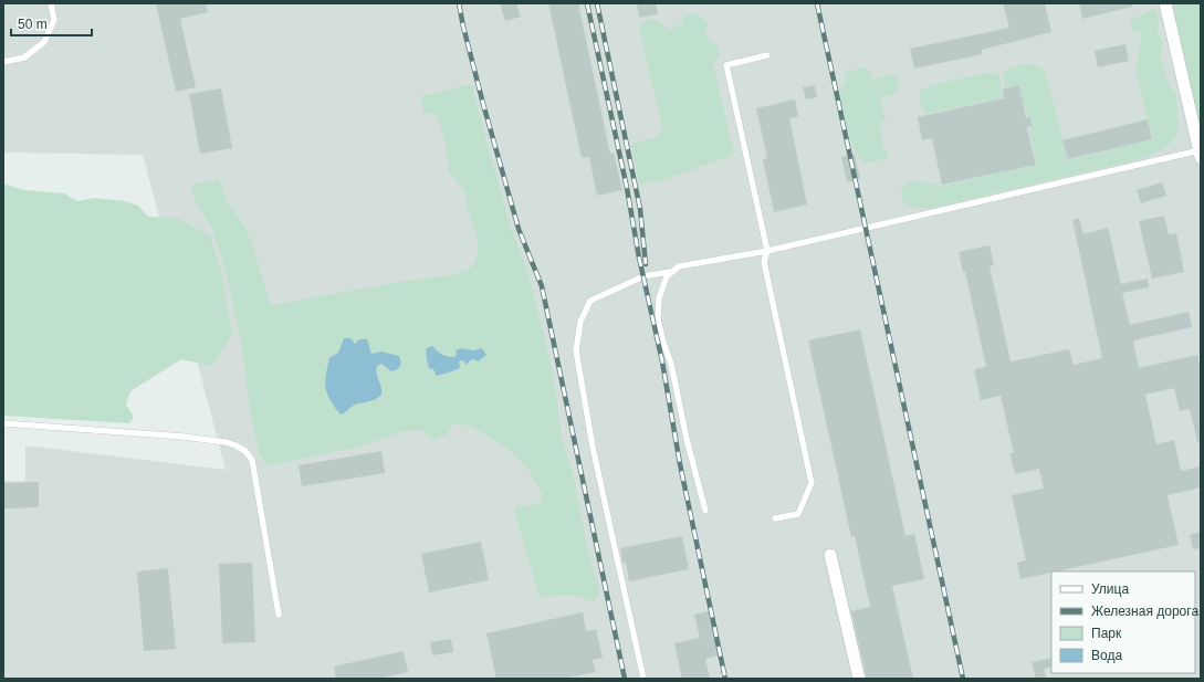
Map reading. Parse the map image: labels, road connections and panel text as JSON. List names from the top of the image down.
{
  "legend": [
    "Улица",
    "Железная дорога",
    "Парк",
    "Вода"
  ],
  "scale_bar": "50 m"
}
